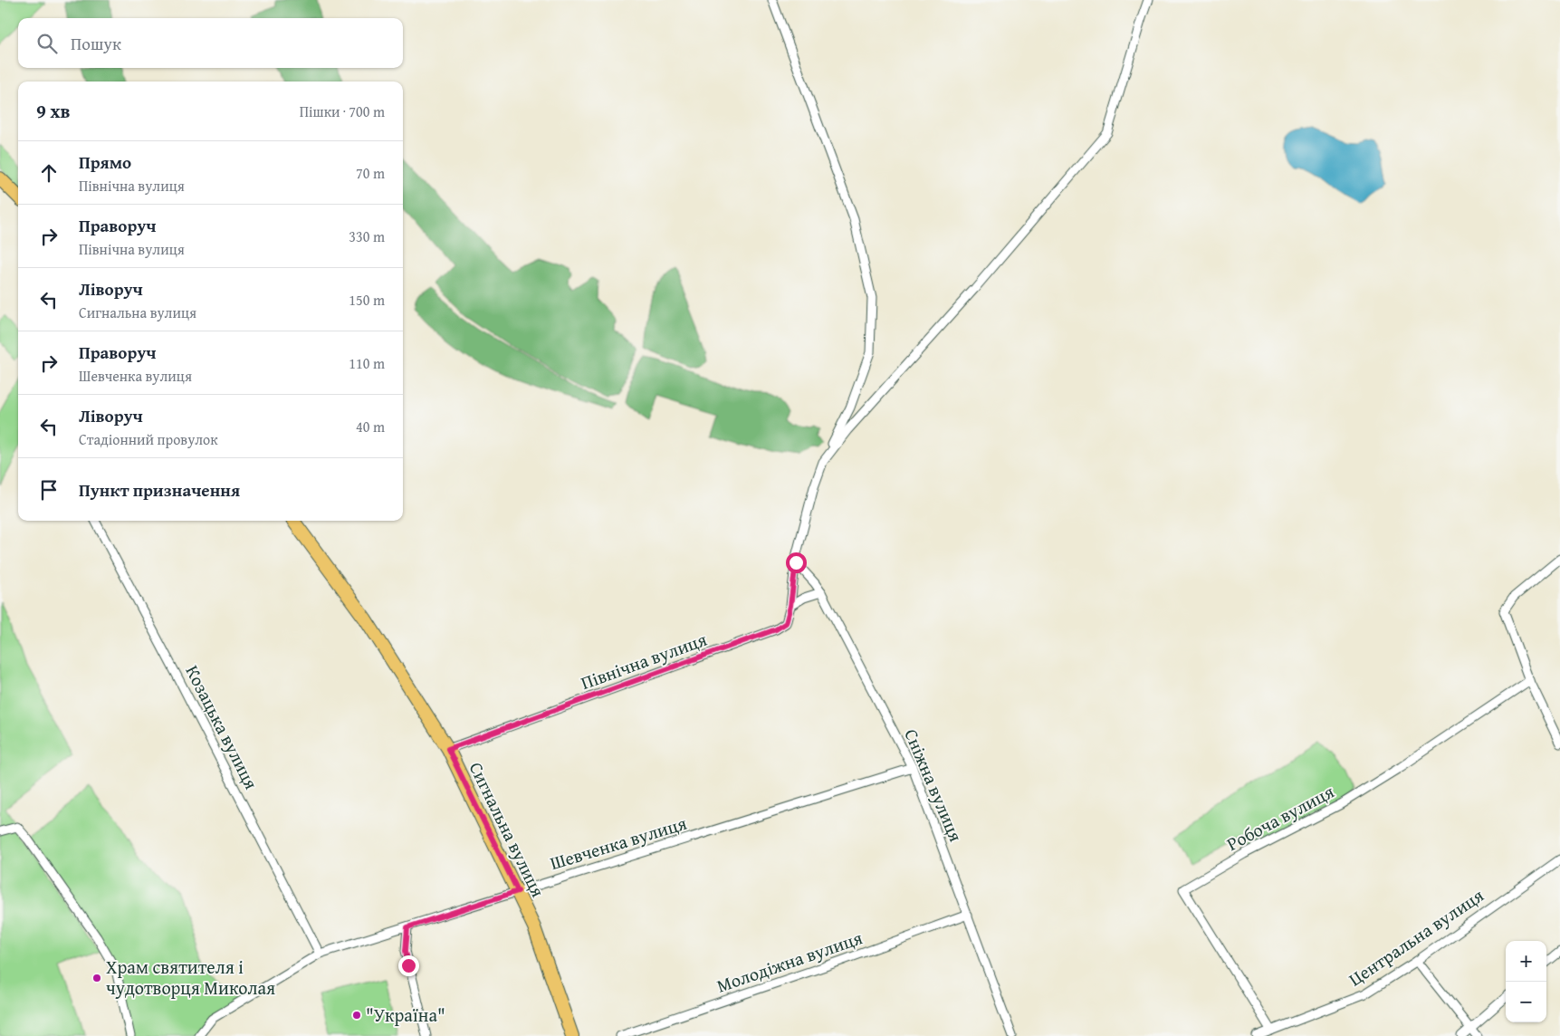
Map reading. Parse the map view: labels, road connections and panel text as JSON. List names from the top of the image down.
{
  "streets": {
    "main road": ["Сигнальна вулиця"],
    "street": [
      "Північна вулиця",
      "Козацька вулиця",
      "Сніжна вулиця",
      "Робоча вулиця",
      "Шевченка вулиця",
      "Центральна вулиця",
      "Молодіжна вулиця"
    ]
  },
  "crossings": [
    ["Північна вулиця", "Сніжна вулиця"],
    ["Північна вулиця", "Сигнальна вулиця"],
    ["Козацька вулиця", "Шевченка вулиця"],
    ["Сніжна вулиця", "Шевченка вулиця"],
    ["Сніжна вулиця", "Молодіжна вулиця"],
    ["Робоча вулиця", "Центральна вулиця"],
    ["Сигнальна вулиця", "Шевченка вулиця"]
  ],
  "places": ["Храм святителя і чудотворця Миколая", "\"Україна\""],
  "page": {
    "search": "Пошук",
    "heading": ["9 хв", "Пішки · 700 m"],
    "list": [
      ["Прямо", "Північна вулиця", "70 m"],
      ["Праворуч", "Північна вулиця", "330 m"],
      ["Ліворуч", "Сигнальна вулиця", "150 m"],
      ["Праворуч", "Шевченка вулиця", "110 m"],
      ["Ліворуч", "Стадіонний провулок", "40 m"],
      "Пункт призначення"
    ],
    "map_buttons": ["+", "−"]
  }
}
